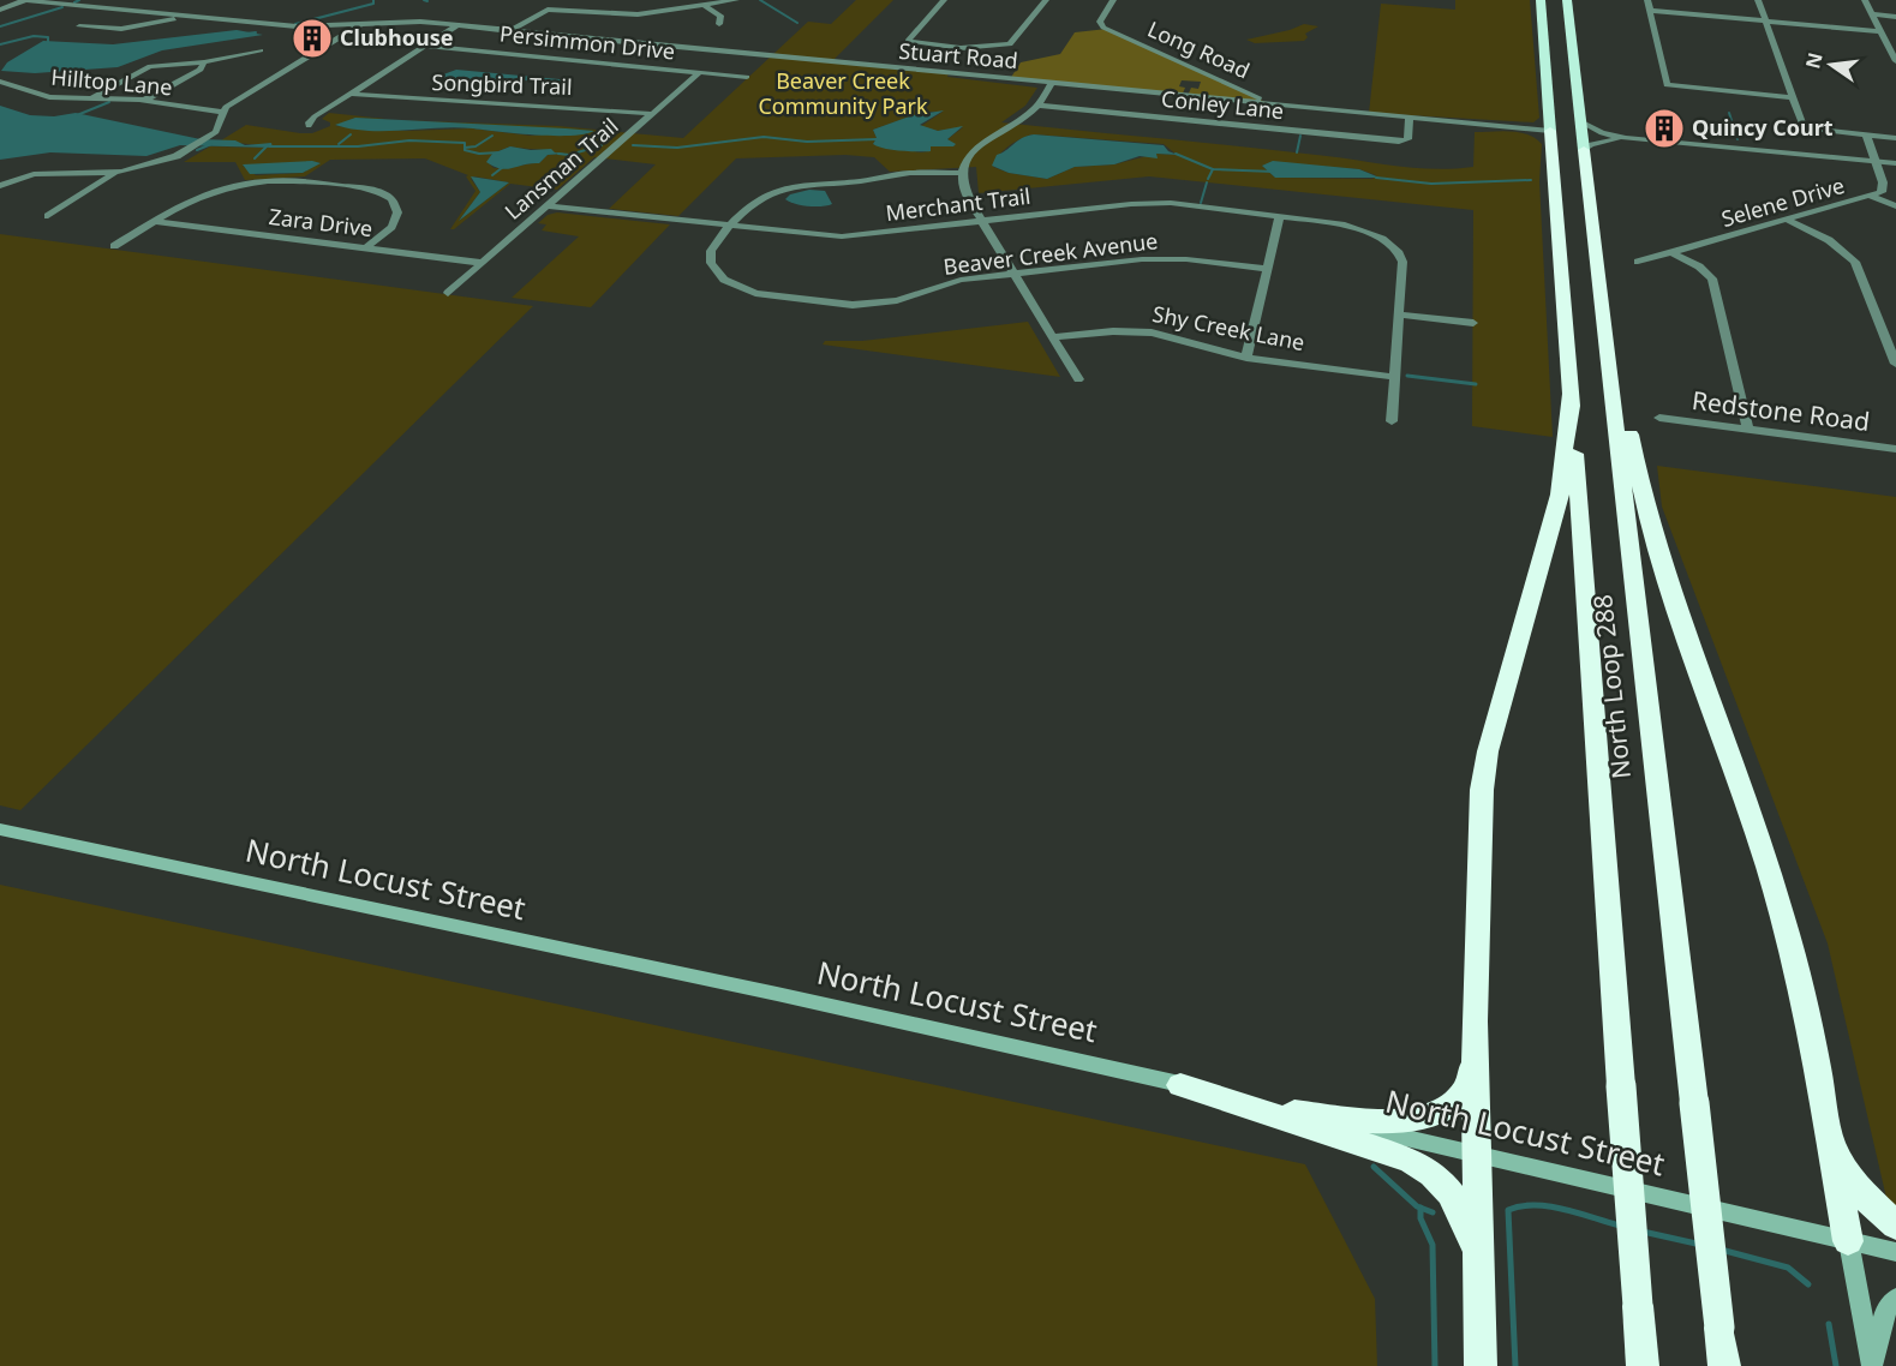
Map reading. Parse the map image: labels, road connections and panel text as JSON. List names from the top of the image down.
{
  "streets": {
    "highway": ["North Loop 288"],
    "main road": ["North Locust Street"],
    "street": [
      "Persimmon Drive",
      "Long Road",
      "Stuart Road",
      "Hilltop Lane",
      "Songbird Trail",
      "Conley Lane",
      "Lansman Trail",
      "Selene Drive",
      "Merchant Trail",
      "Zara Drive",
      "Beaver Creek Avenue",
      "Shy Creek Lane",
      "Redstone Road"
    ]
  },
  "crossings": [
    ["Persimmon Drive", "Lansman Trail"],
    ["Long Road", "Stuart Road"],
    ["Stuart Road", "Conley Lane"],
    ["Stuart Road", "North Loop 288"],
    ["Songbird Trail", "Lansman Trail"],
    ["Lansman Trail", "Merchant Trail"],
    ["Lansman Trail", "Zara Drive"],
    ["Merchant Trail", "Beaver Creek Avenue"]
  ],
  "parks": ["Beaver Creek Community Park"],
  "places": {
    "building": ["Clubhouse", "Quincy Court"]
  },
  "north": "left"
}
